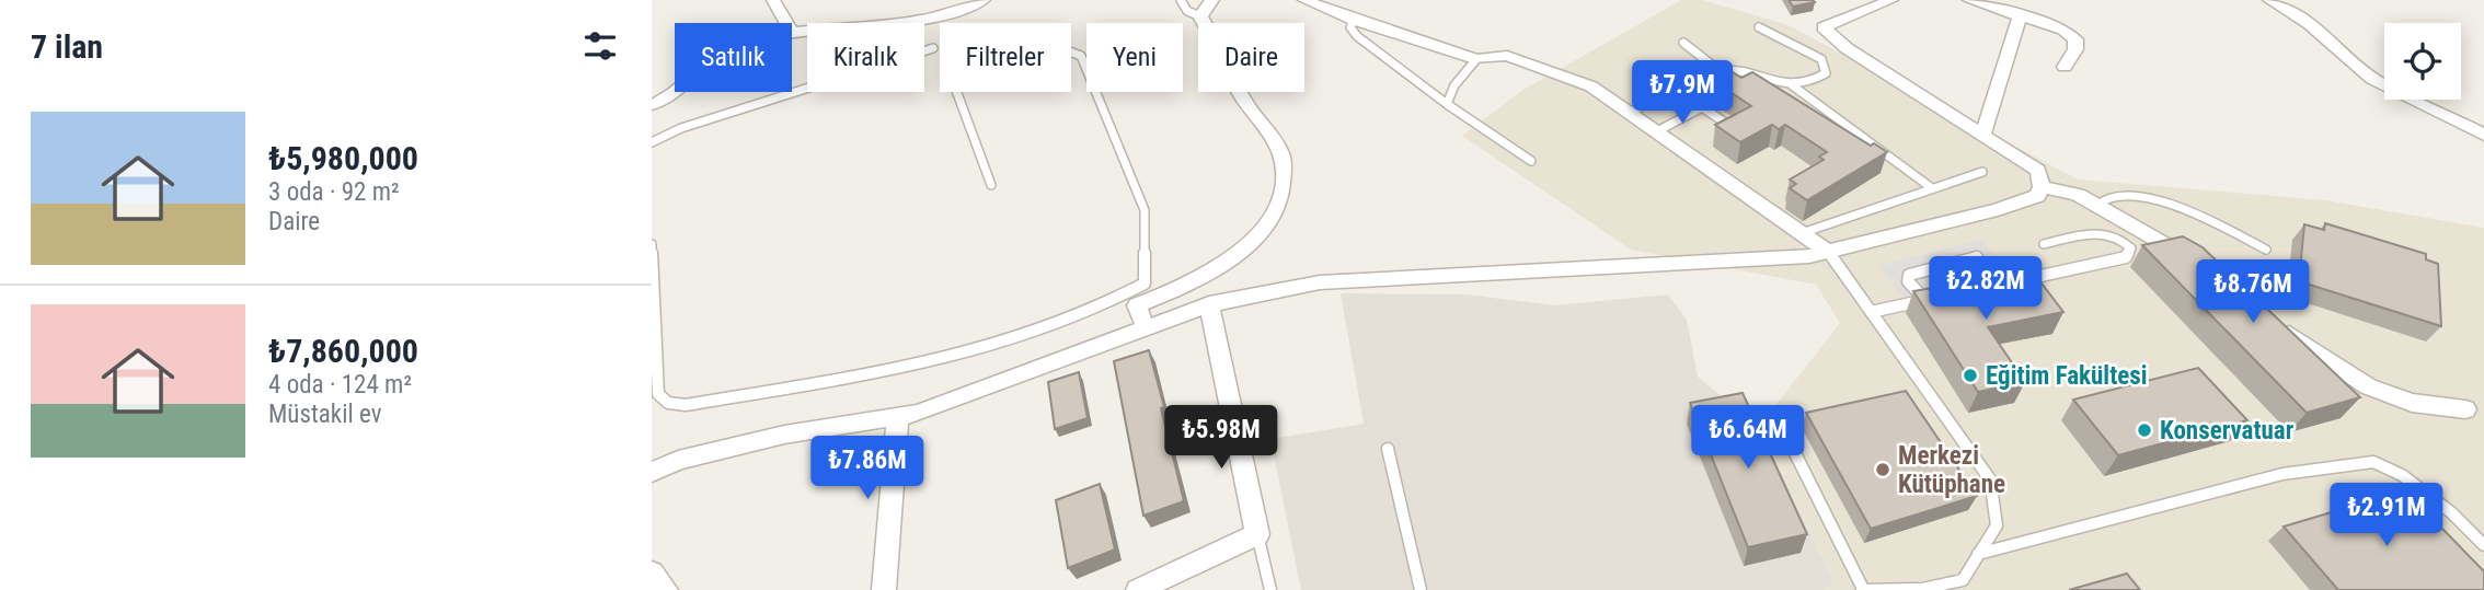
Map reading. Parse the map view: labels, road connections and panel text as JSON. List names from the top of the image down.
{
  "places": ["Eğitim Fakültesi", "Konservatuar", "Merkezi Kütüphane"],
  "page": {
    "heading": "7 ilan",
    "chip": [
      "Satılık",
      "Kiralık",
      "Filtreler",
      "Yeni",
      "Daire"
    ],
    "price": [
      "₺7.9M",
      "₺2.82M",
      "₺8.76M",
      "₺5.98M",
      "₺6.64M",
      "₺7.86M",
      "₺2.91M"
    ],
    "list": [
      {
        "name": "₺5,980,000",
        "note": "3 oda · 92 m² · Daire"
      },
      {
        "name": "₺7,860,000",
        "note": "4 oda · 124 m² · Müstakil ev"
      }
    ]
  }
}
